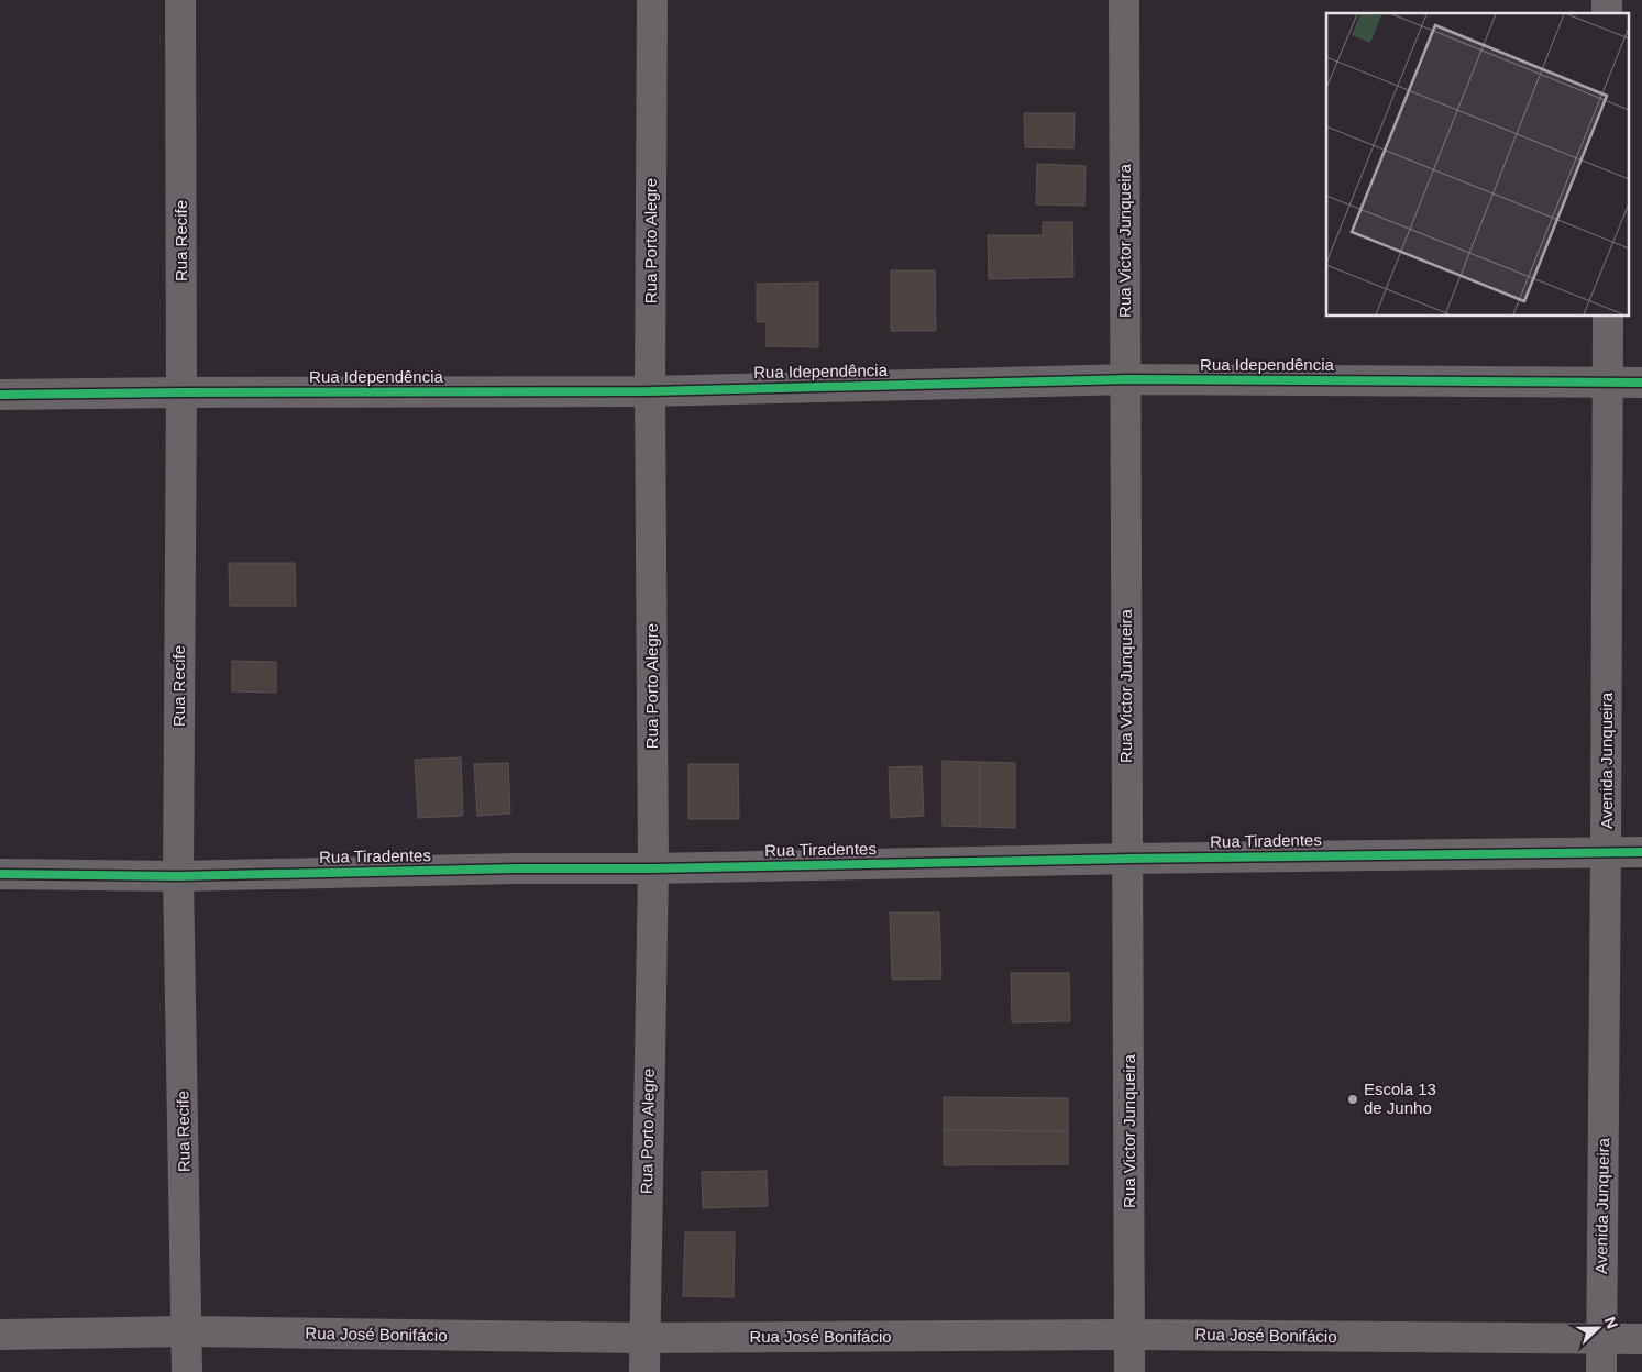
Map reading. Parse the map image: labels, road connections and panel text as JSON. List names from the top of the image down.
{
  "streets": {
    "street": [
      "Rua Recife",
      "Rua Porto Alegre",
      "Rua Victor Junqueira",
      "Rua Idependência",
      "Avenida Junqueira",
      "Rua Tiradentes",
      "Rua José Bonifácio"
    ]
  },
  "crossings": [
    ["Rua Recife", "Rua Idependência"],
    ["Rua Recife", "Rua Tiradentes"],
    ["Rua Recife", "Rua José Bonifácio"],
    ["Rua Porto Alegre", "Rua Idependência"],
    ["Rua Porto Alegre", "Rua Tiradentes"],
    ["Rua Porto Alegre", "Rua José Bonifácio"],
    ["Rua Victor Junqueira", "Rua Idependência"],
    ["Rua Victor Junqueira", "Rua Tiradentes"],
    ["Rua Victor Junqueira", "Rua José Bonifácio"],
    ["Rua Idependência", "Avenida Junqueira"],
    ["Avenida Junqueira", "Rua Tiradentes"],
    ["Avenida Junqueira", "Rua José Bonifácio"]
  ],
  "places": ["Escola 13 de Junho"],
  "north": "right"
}
